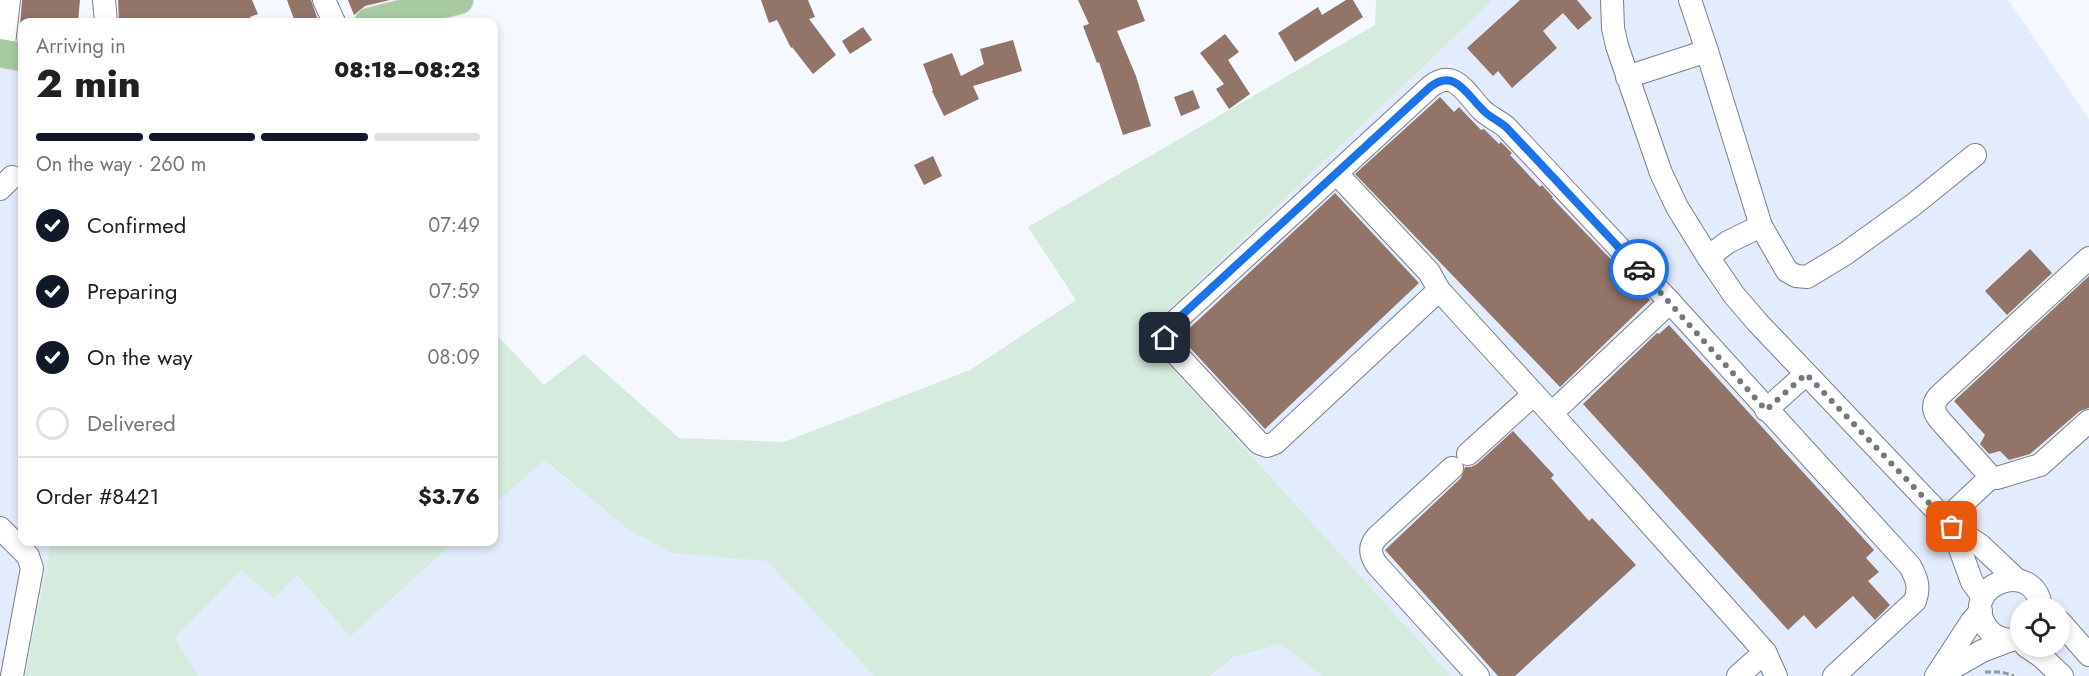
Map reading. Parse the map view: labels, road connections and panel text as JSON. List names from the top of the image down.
{
  "page": {
    "heading": ["2 min", "Arriving in", "08:18–08:23"],
    "panel": ["Order #8421", "$3.76"],
    "bar": "On the way · 260 m",
    "list": [
      ["Confirmed", "07:49"],
      ["Preparing", "07:59"],
      ["On the way", "08:09"],
      "Delivered"
    ]
  }
}
